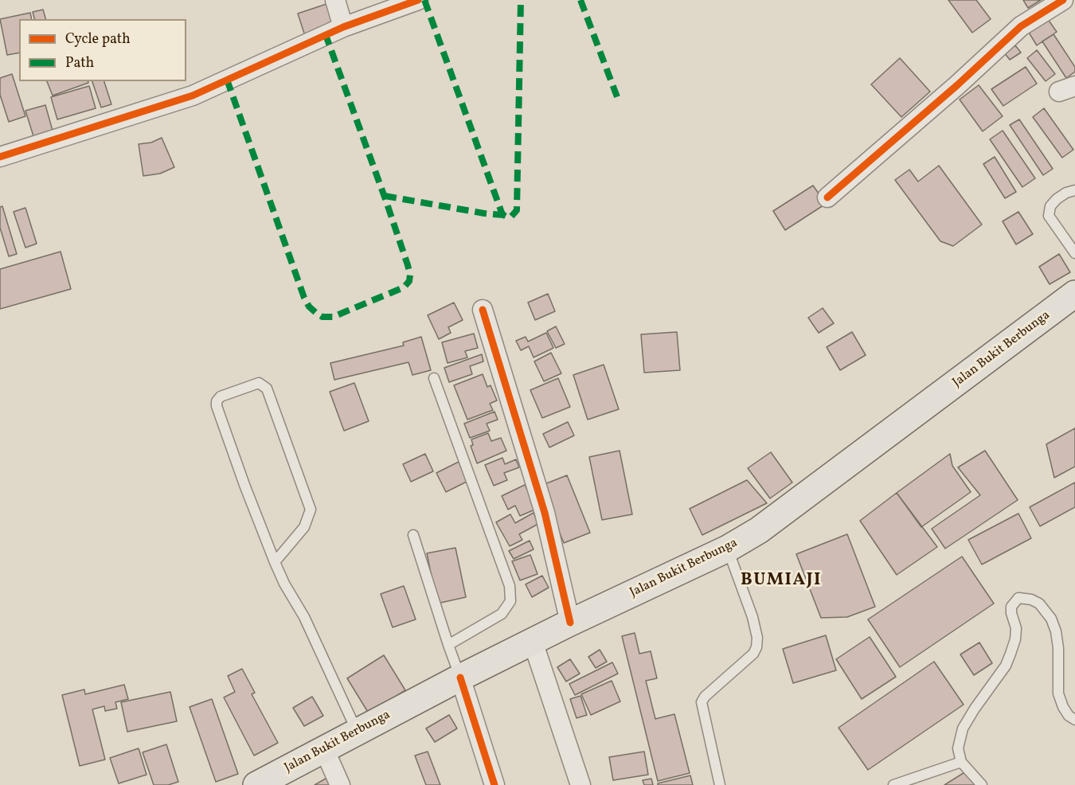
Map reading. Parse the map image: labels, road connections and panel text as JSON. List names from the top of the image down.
{
  "streets": {
    "main road": ["Jalan Bukit Berbunga"]
  },
  "districts": ["BUMIAJI"],
  "legend": ["Cycle path", "Path"]
}
